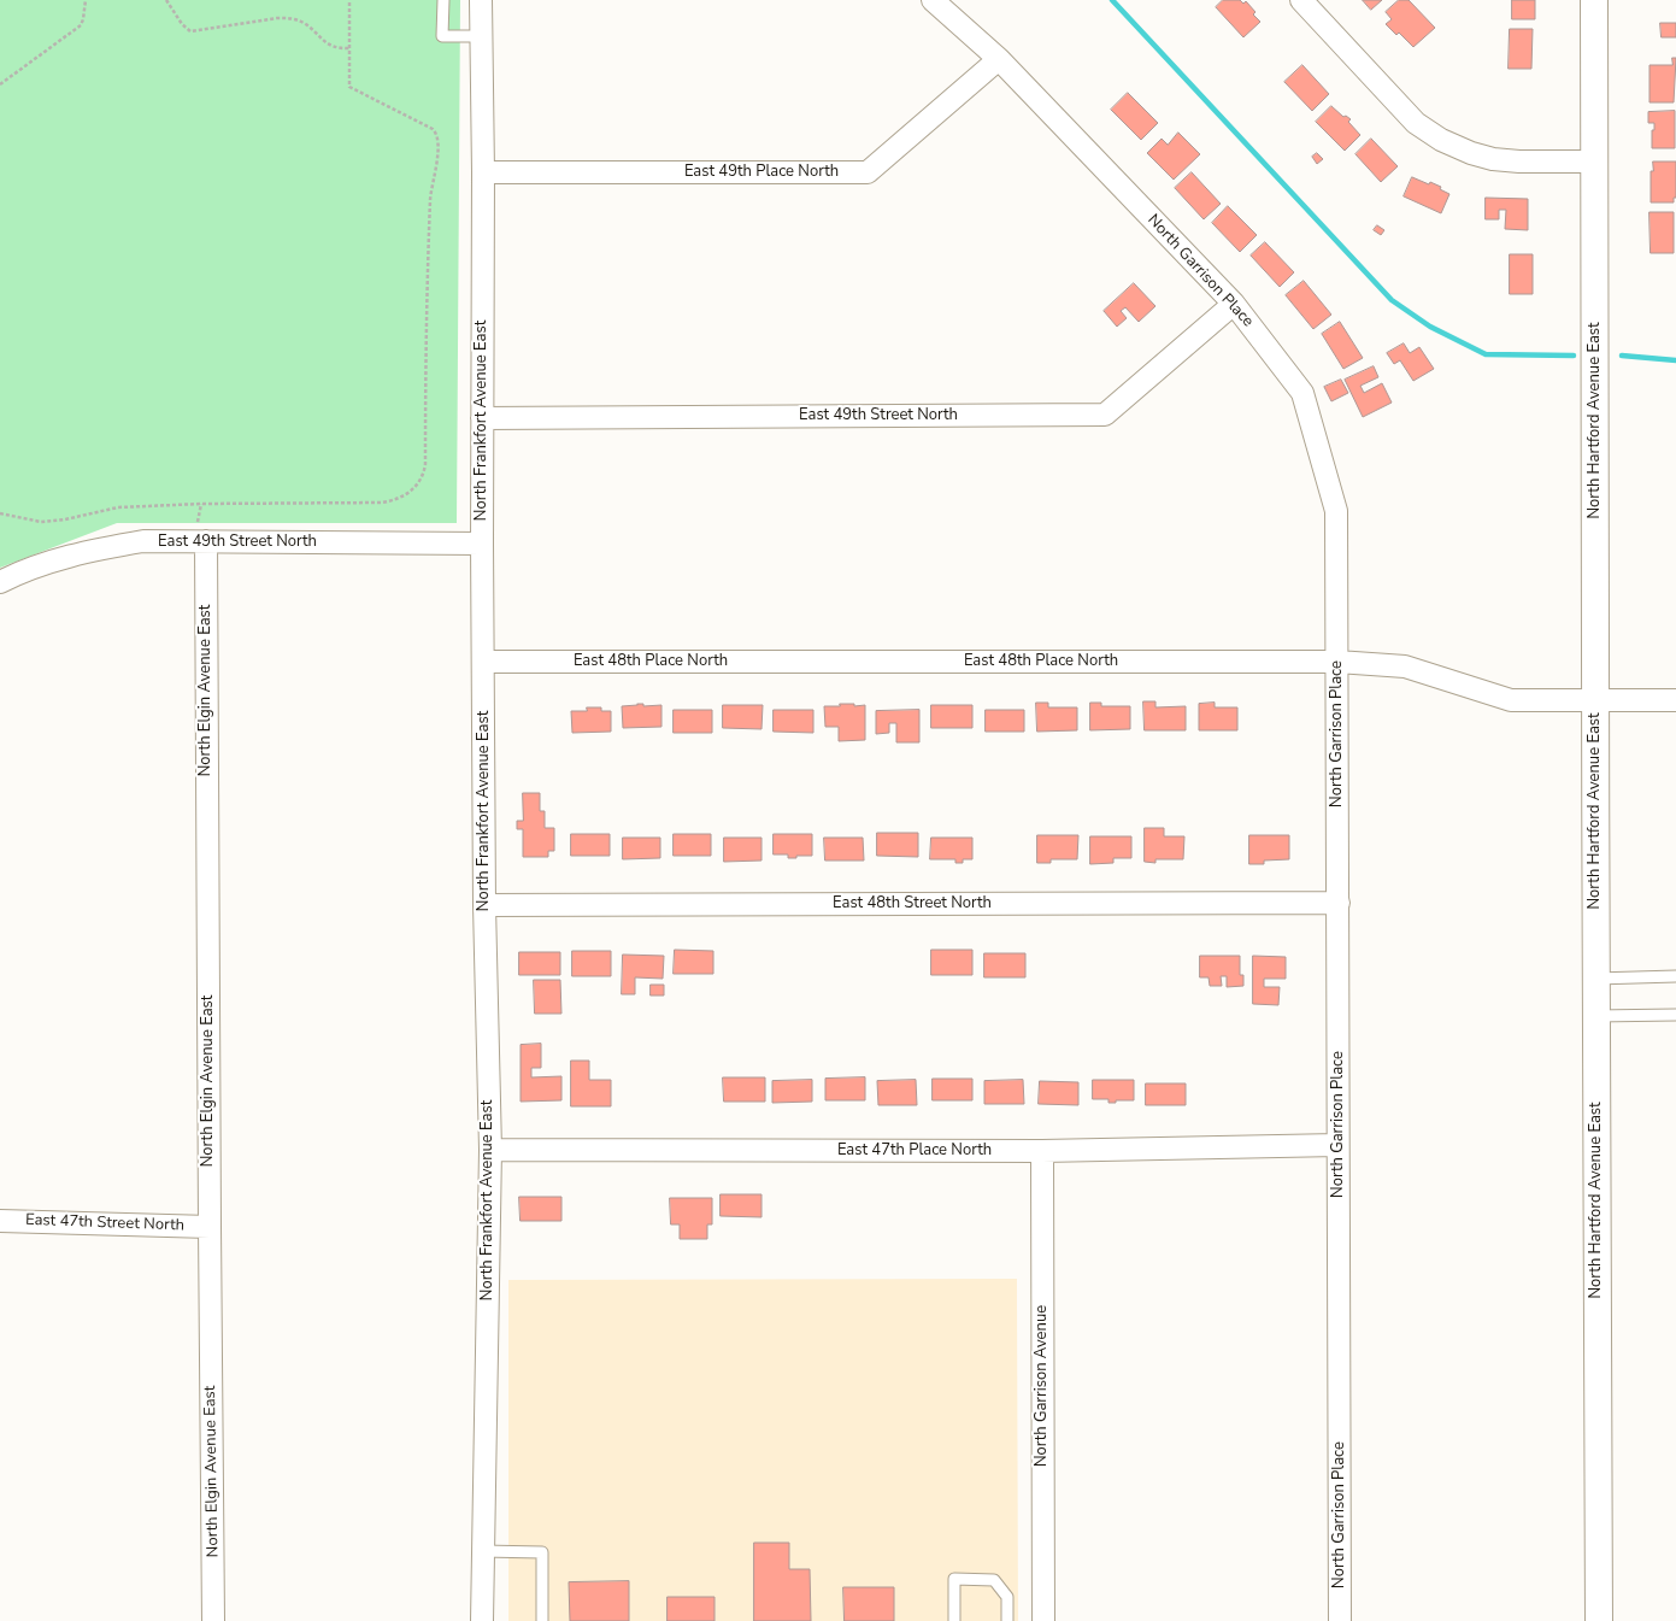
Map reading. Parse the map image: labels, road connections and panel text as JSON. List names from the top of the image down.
{
  "streets": {
    "street": [
      "East 49th Place North",
      "North Garrison Place",
      "East 49th Street North",
      "North Frankfort Avenue East",
      "North Hartford Avenue East",
      "East 48th Place North",
      "North Elgin Avenue East",
      "East 48th Street North",
      "East 47th Place North",
      "East 47th Street North",
      "North Garrison Avenue"
    ]
  },
  "crossings": [
    ["East 49th Place North", "North Garrison Place"],
    ["East 49th Place North", "North Frankfort Avenue East"],
    ["North Garrison Place", "East 49th Street North"],
    ["North Garrison Place", "East 48th Place North"],
    ["North Garrison Place", "East 48th Street North"],
    ["North Garrison Place", "East 47th Place North"],
    ["East 49th Street North", "North Frankfort Avenue East"],
    ["East 49th Street North", "North Elgin Avenue East"],
    ["North Frankfort Avenue East", "East 48th Place North"],
    ["North Frankfort Avenue East", "East 48th Street North"],
    ["North Frankfort Avenue East", "East 47th Place North"],
    ["North Hartford Avenue East", "East 48th Place North"],
    ["North Elgin Avenue East", "East 47th Street North"],
    ["East 47th Place North", "North Garrison Avenue"]
  ]
}
